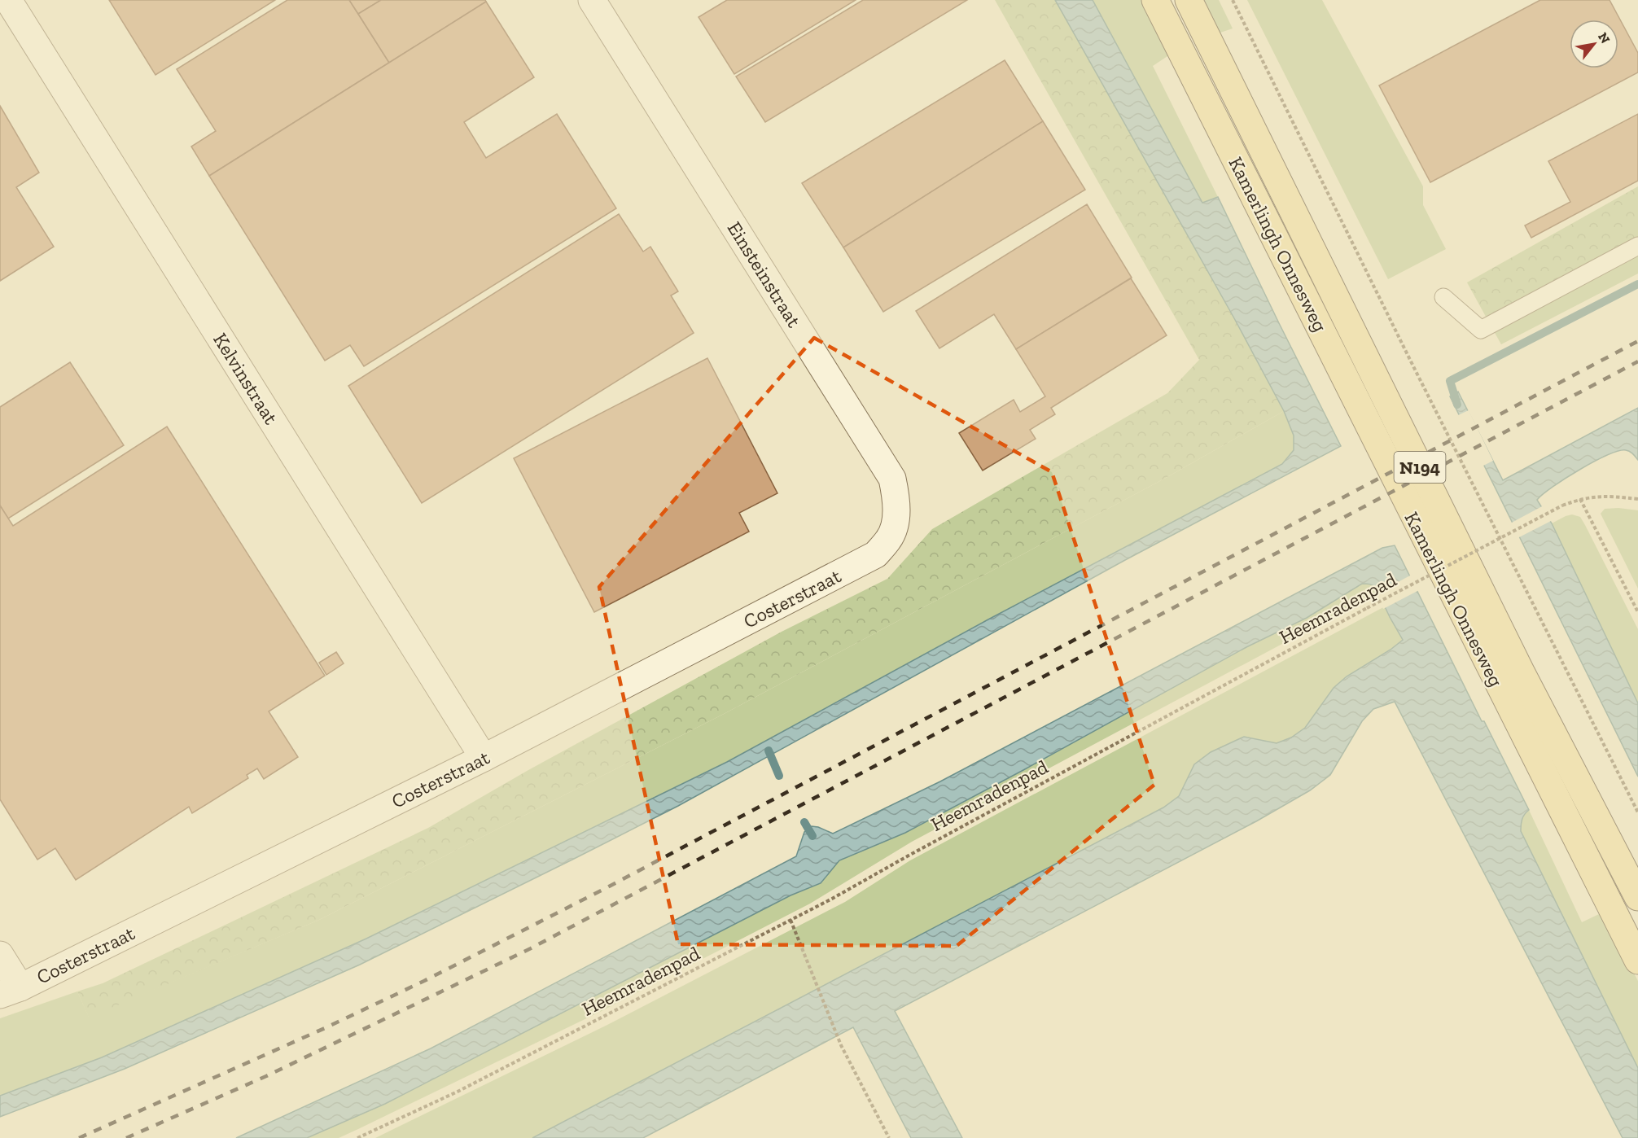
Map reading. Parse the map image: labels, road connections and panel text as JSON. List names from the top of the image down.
{
  "streets": {
    "main road": ["Kamerlingh Onnesweg", "N194"],
    "street": ["Einsteinstraat", "Kelvinstraat", "Costerstraat"],
    "path": ["Heemradenpad"]
  },
  "crossings": [
    ["Einsteinstraat", "Costerstraat"],
    ["Kelvinstraat", "Costerstraat"]
  ],
  "north": "top right"
}
